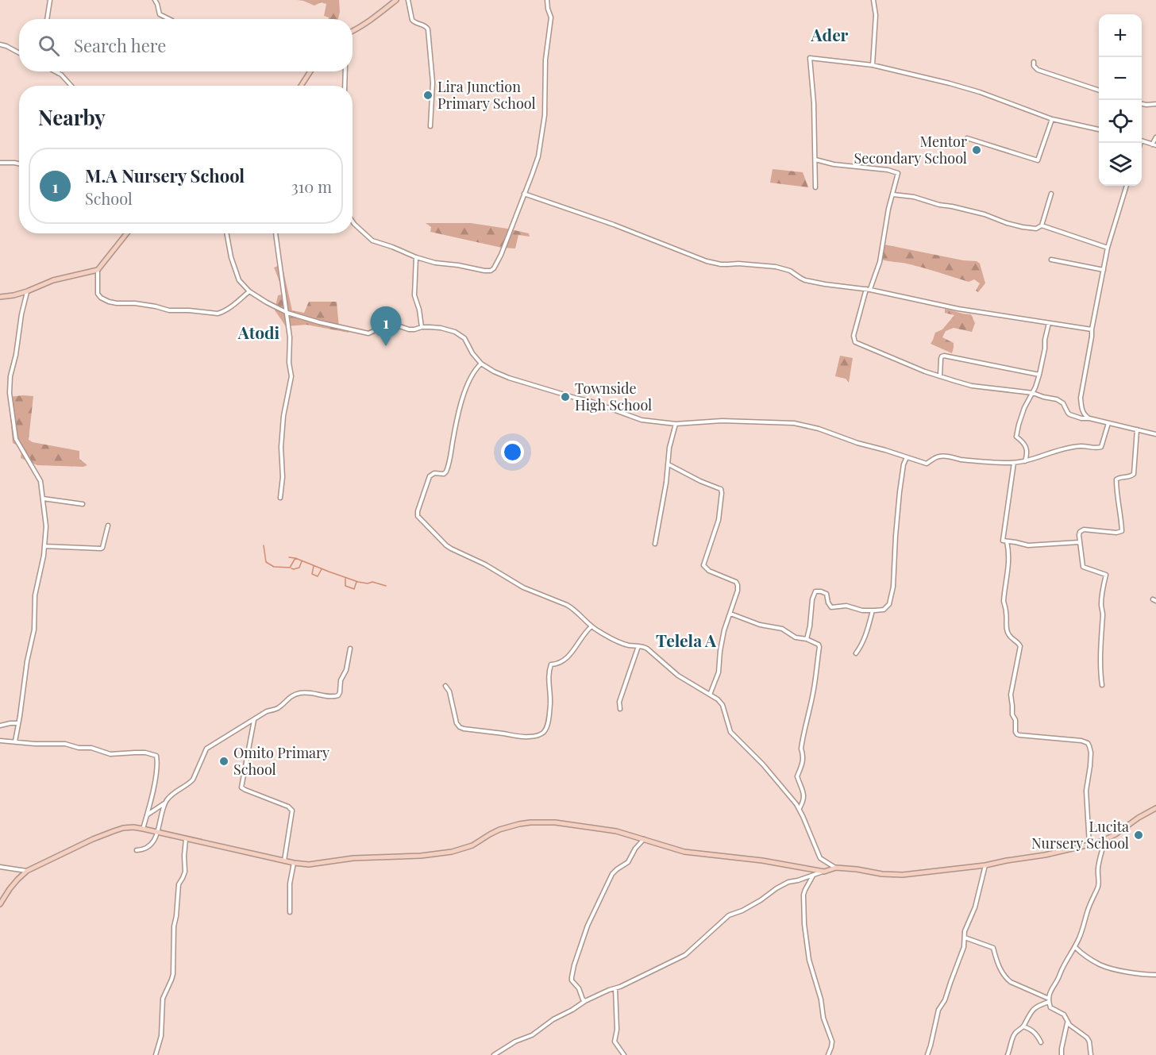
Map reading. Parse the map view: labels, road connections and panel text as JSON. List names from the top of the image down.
{
  "districts": ["Ader", "Atodi", "Telela A"],
  "places": [
    "Lira Junction Primary School",
    "Mentor Secondary School",
    "Townside High School",
    "Omito Primary School",
    "Lucita Nursery School"
  ],
  "page": {
    "map_buttons": ["+", "−"],
    "search": "Search here",
    "heading": "Nearby",
    "list": [
      {
        "mark": "1",
        "name": "M.A Nursery School",
        "note": "School",
        "value": "310 m"
      }
    ],
    "pins": "1"
  }
}
